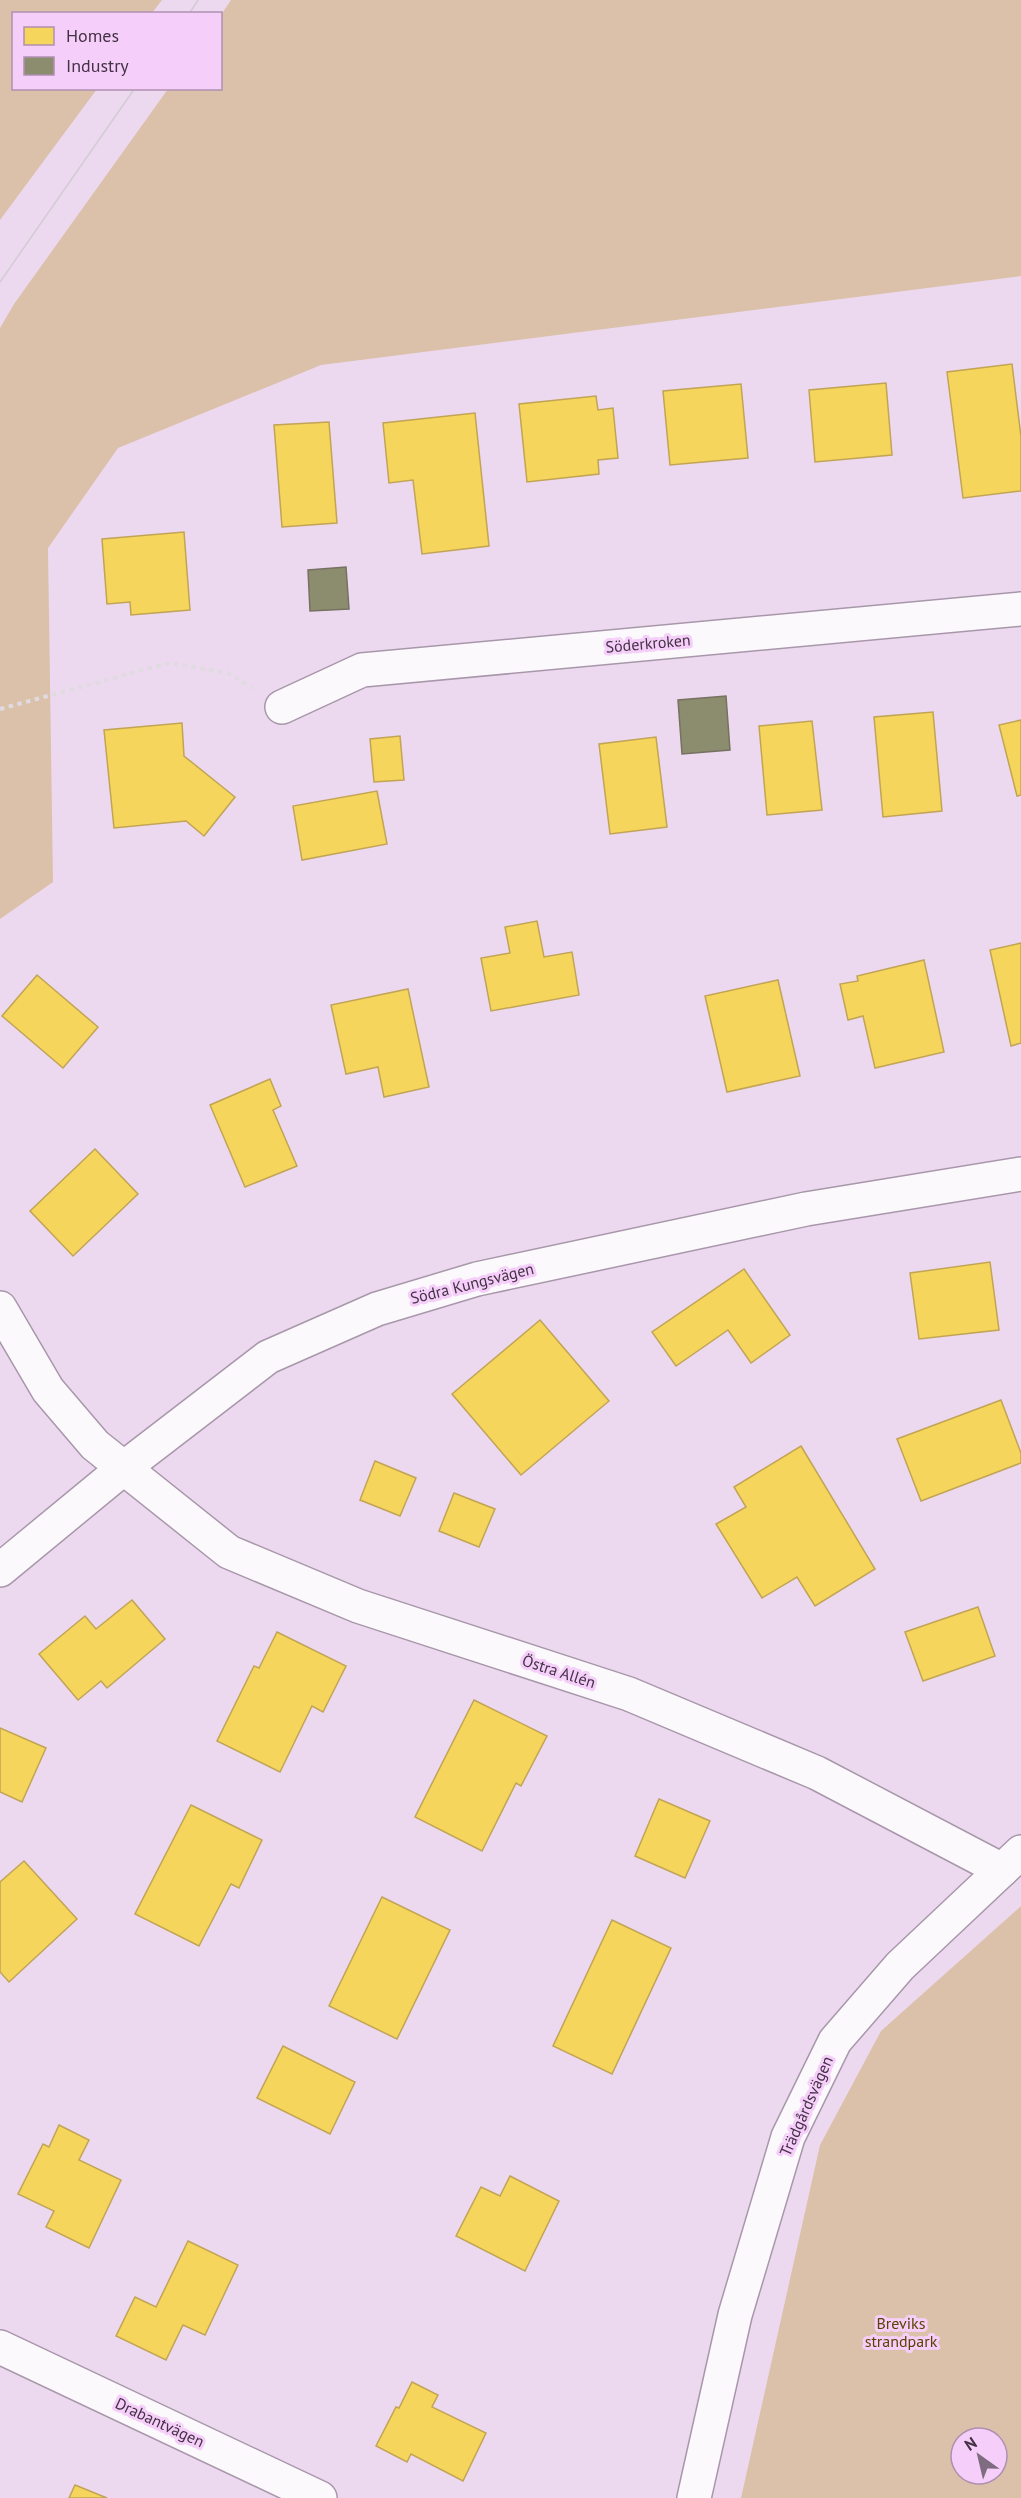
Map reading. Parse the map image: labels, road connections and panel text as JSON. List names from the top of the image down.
{
  "streets": {
    "street": [
      "Söderkroken",
      "Södra Kungsvägen",
      "Östra Allén",
      "Trädgårdsvägen",
      "Drabantvägen"
    ]
  },
  "crossings": [
    ["Södra Kungsvägen", "Östra Allén"],
    ["Östra Allén", "Trädgårdsvägen"]
  ],
  "parks": ["Breviks strandpark"],
  "legend": ["Homes", "Industry"],
  "north": "top left"
}
